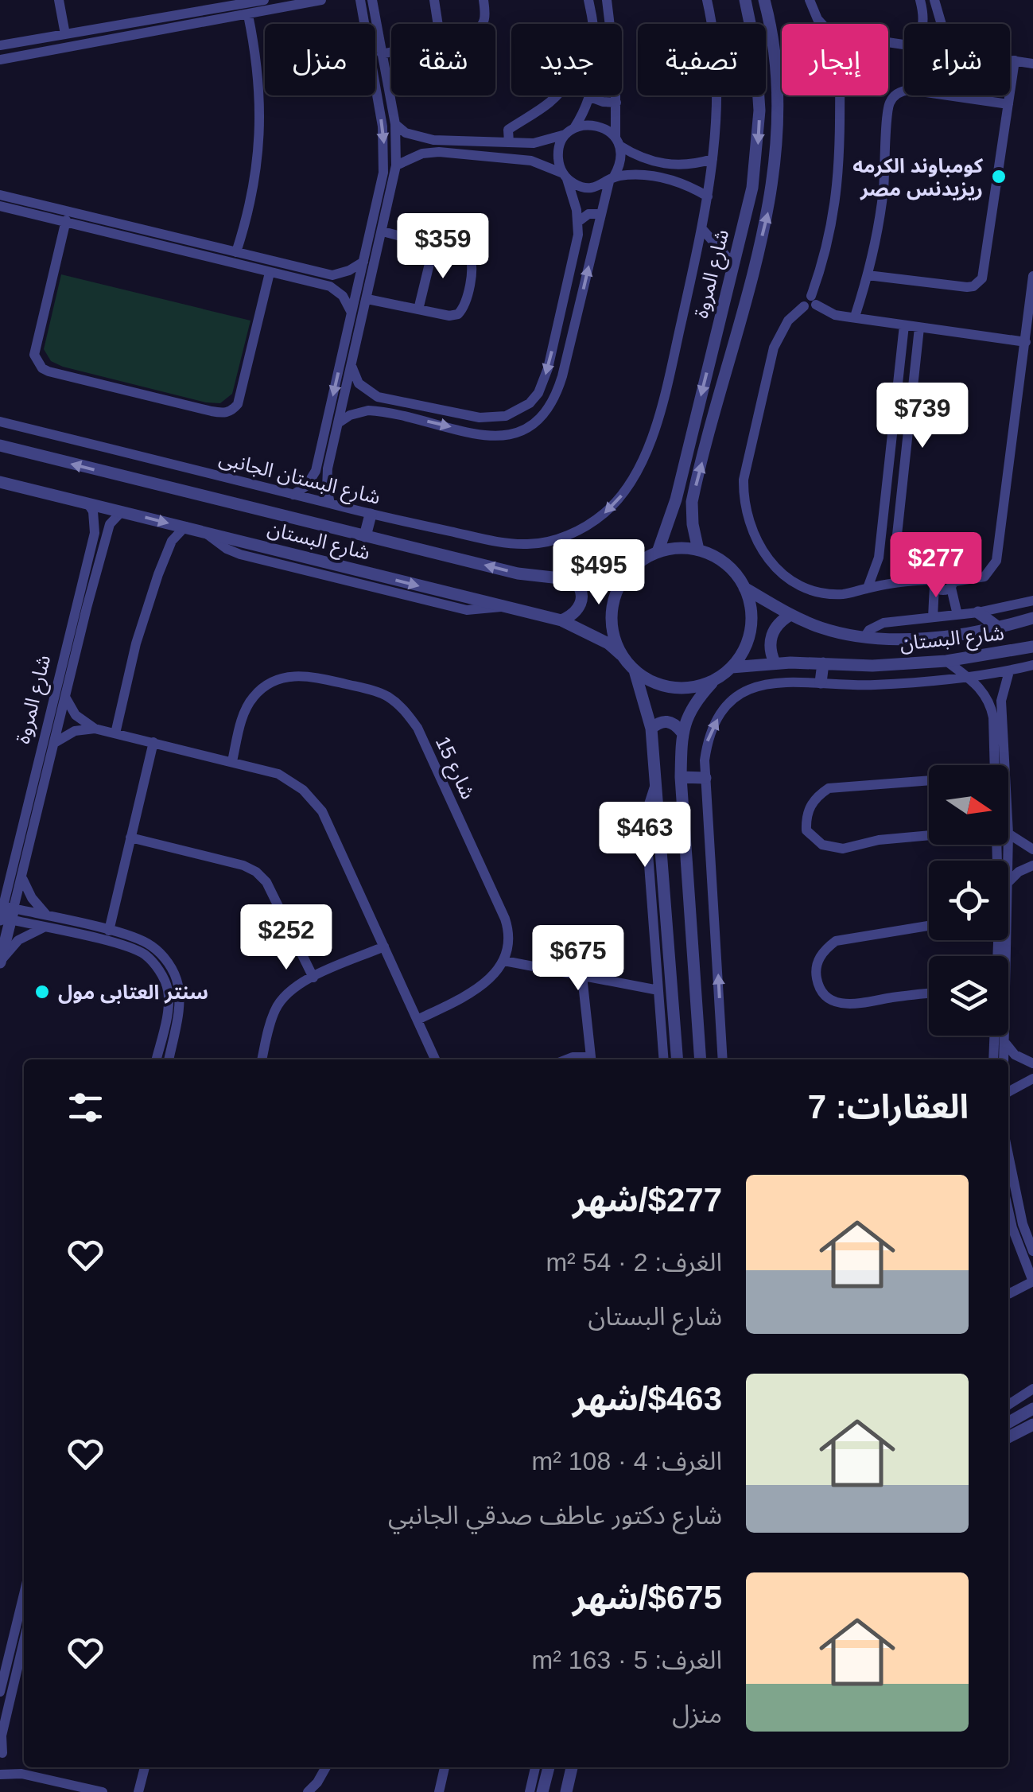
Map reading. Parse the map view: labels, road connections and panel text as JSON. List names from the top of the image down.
{
  "streets": {
    "street": [
      "شارع المروة",
      "شارع البستان الجانبى",
      "شارع البستان",
      "شارع 15"
    ]
  },
  "crossings": [
    ["شارع المروة", "شارع البستان"]
  ],
  "places": ["كومباوند الكرمه ريزيدنس مصر", "سنتر العتابى مول"],
  "north": "right",
  "page": {
    "chip": [
      "شراء",
      "إيجار",
      "تصفية",
      "جديد",
      "شقة",
      "منزل"
    ],
    "price": [
      "$359",
      "$739",
      "$277",
      "$495",
      "$463",
      "$252",
      "$675"
    ],
    "heading": "العقارات: 7",
    "list": [
      {
        "name": "$277/شهر",
        "note": "الغرف: 2 · 54 m² · شارع البستان"
      },
      {
        "name": "$463/شهر",
        "note": "الغرف: 4 · 108 m² · شارع دكتور عاطف صدقي الجانبي"
      },
      {
        "name": "$675/شهر",
        "note": "الغرف: 5 · 163 m² · منزل"
      }
    ]
  }
}
